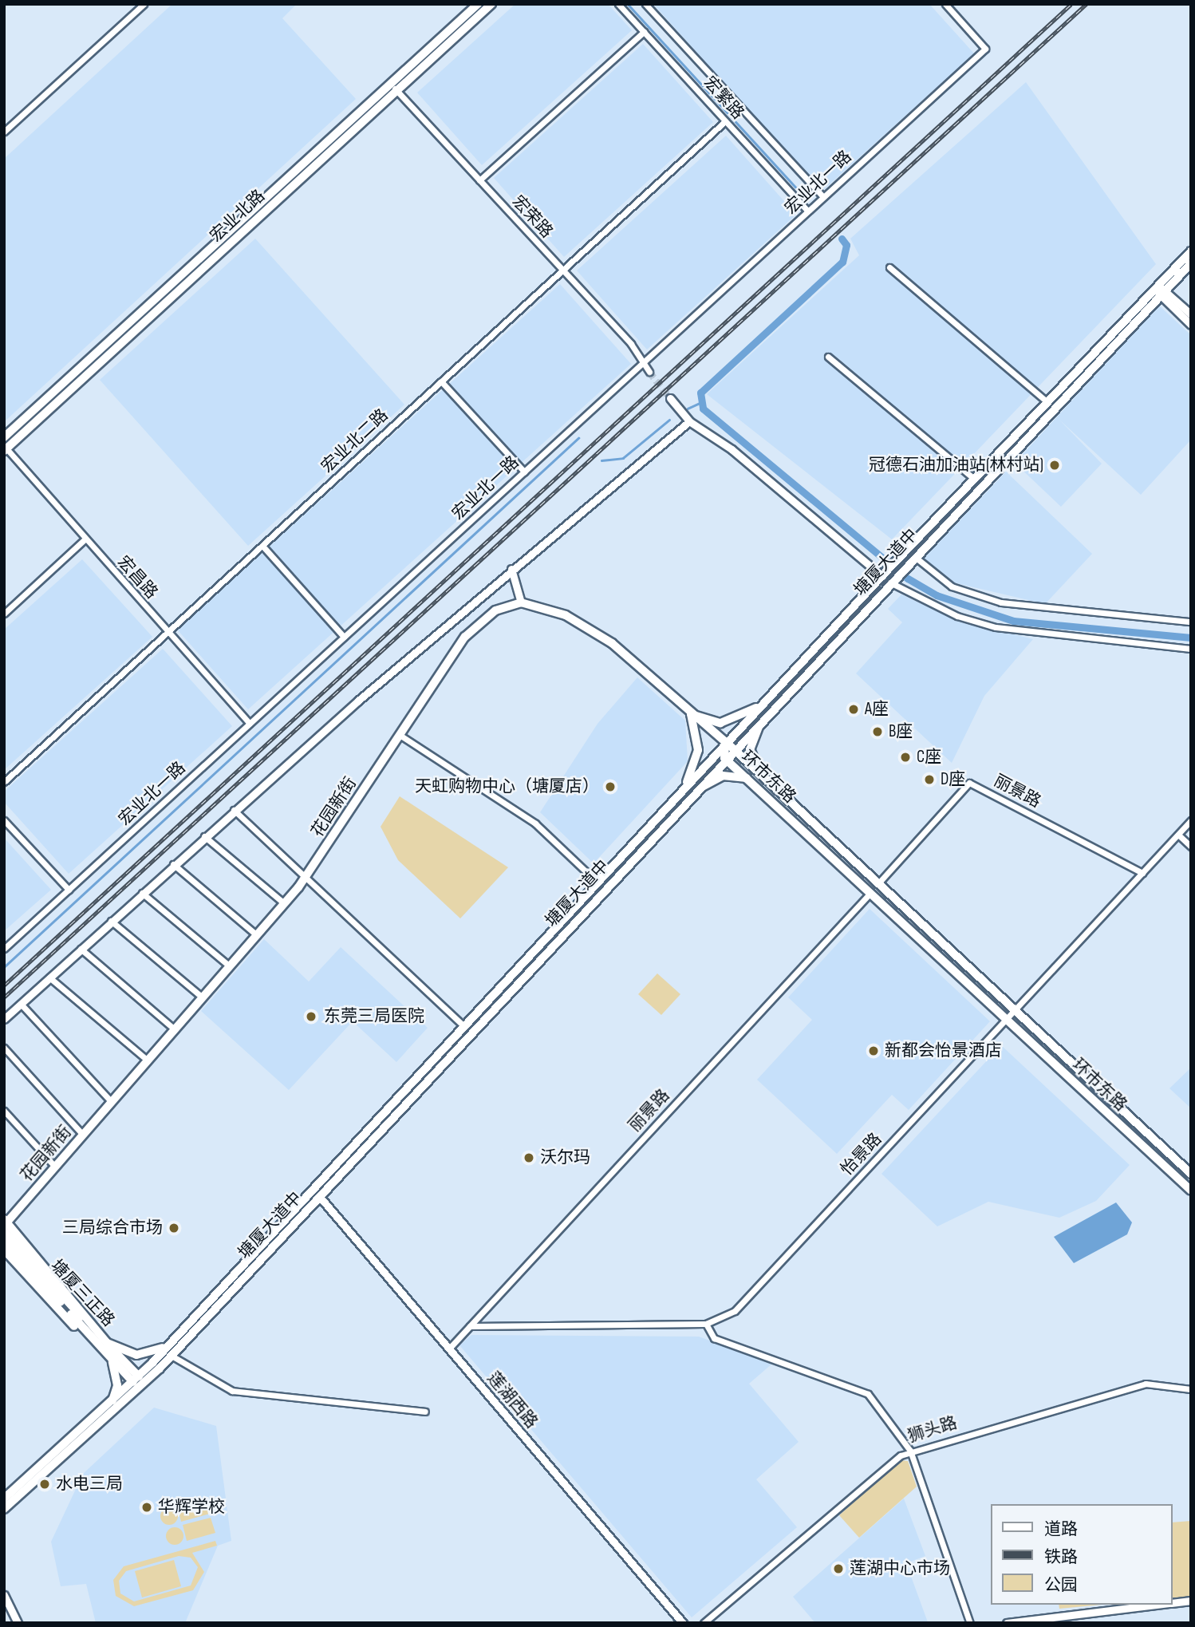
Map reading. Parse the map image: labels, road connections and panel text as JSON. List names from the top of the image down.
{
  "streets": {
    "main road": [
      "宏业北路",
      "塘厦大道中",
      "环市东路",
      "花园新街",
      "塘厦三正路"
    ],
    "street": [
      "宏繁路",
      "宏业北一路",
      "宏荣路",
      "宏业北二路",
      "宏昌路",
      "丽景路",
      "怡景路",
      "莲湖西路",
      "狮头路"
    ]
  },
  "crossings": [
    ["宏繁路", "宏业北一路"],
    ["宏繁路", "宏业北二路"],
    ["宏业北一路", "宏荣路"],
    ["宏业北一路", "宏昌路"],
    ["宏业北路", "宏荣路"],
    ["宏业北路", "宏昌路"],
    ["宏荣路", "宏业北二路"],
    ["宏业北二路", "宏昌路"],
    ["塘厦大道中", "环市东路"],
    ["塘厦大道中", "塘厦三正路"],
    ["塘厦大道中", "莲湖西路"],
    ["环市东路", "丽景路"],
    ["环市东路", "怡景路"],
    ["丽景路", "怡景路"],
    ["丽景路", "莲湖西路"],
    ["花园新街", "塘厦三正路"]
  ],
  "places": [
    "冠德石油加油站(林村站)",
    "A座",
    "B座",
    "C座",
    "D座",
    "天虹购物中心（塘厦店）",
    "东莞三局医院",
    "新都会怡景酒店",
    "沃尔玛",
    "三局综合市场",
    "水电三局",
    "华辉学校",
    "莲湖中心市场"
  ],
  "legend": ["道路", "铁路", "公园"]
}
